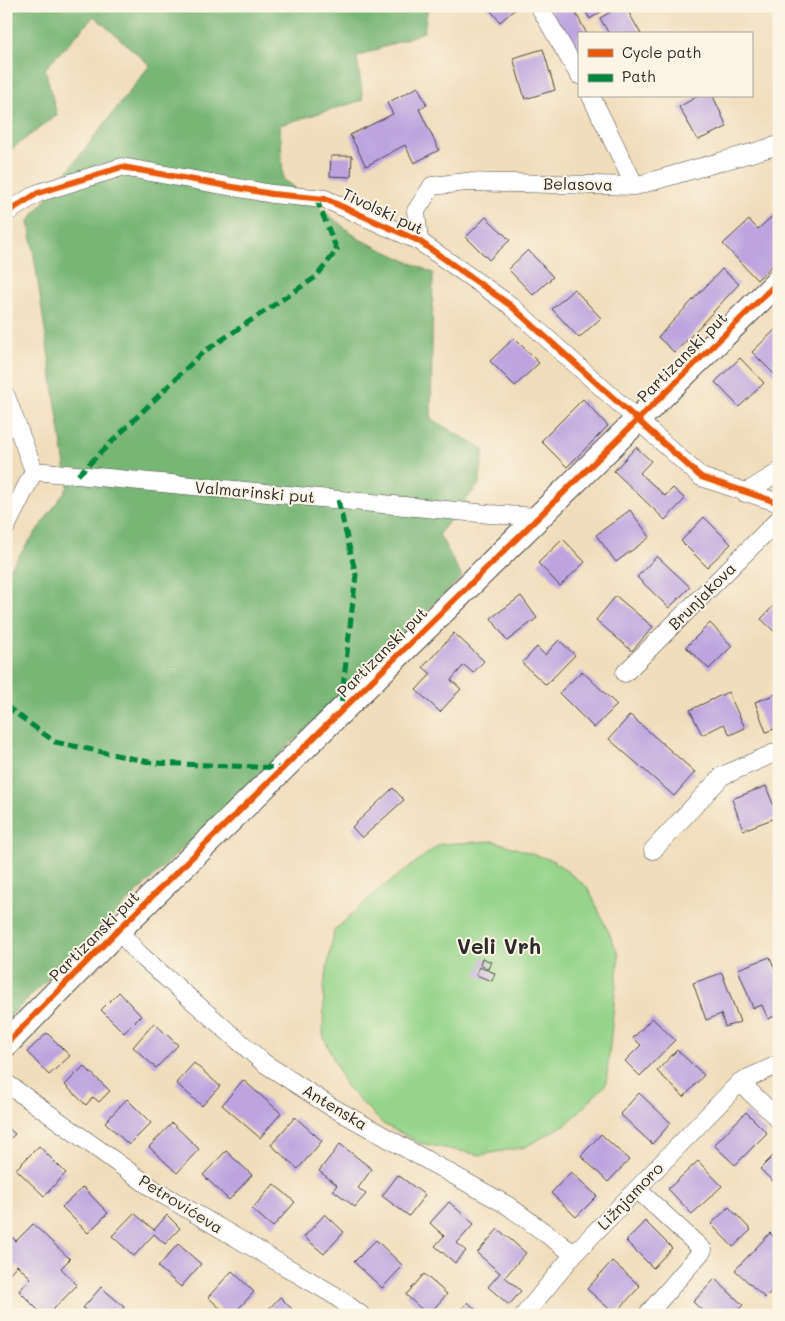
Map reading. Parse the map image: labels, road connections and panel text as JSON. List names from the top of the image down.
{
  "streets": {
    "street": [
      "Belasova",
      "Tivolski put",
      "Partizanski put",
      "Valmarinski put",
      "Brunjakova",
      "Antenska",
      "Ližnjamoro",
      "Petrovićeva"
    ]
  },
  "crossings": [
    ["Belasova", "Tivolski put"],
    ["Tivolski put", "Partizanski put"],
    ["Partizanski put", "Valmarinski put"],
    ["Partizanski put", "Antenska"],
    ["Antenska", "Ližnjamoro"]
  ],
  "districts": ["Veli Vrh"],
  "legend": ["Cycle path", "Path"]
}
